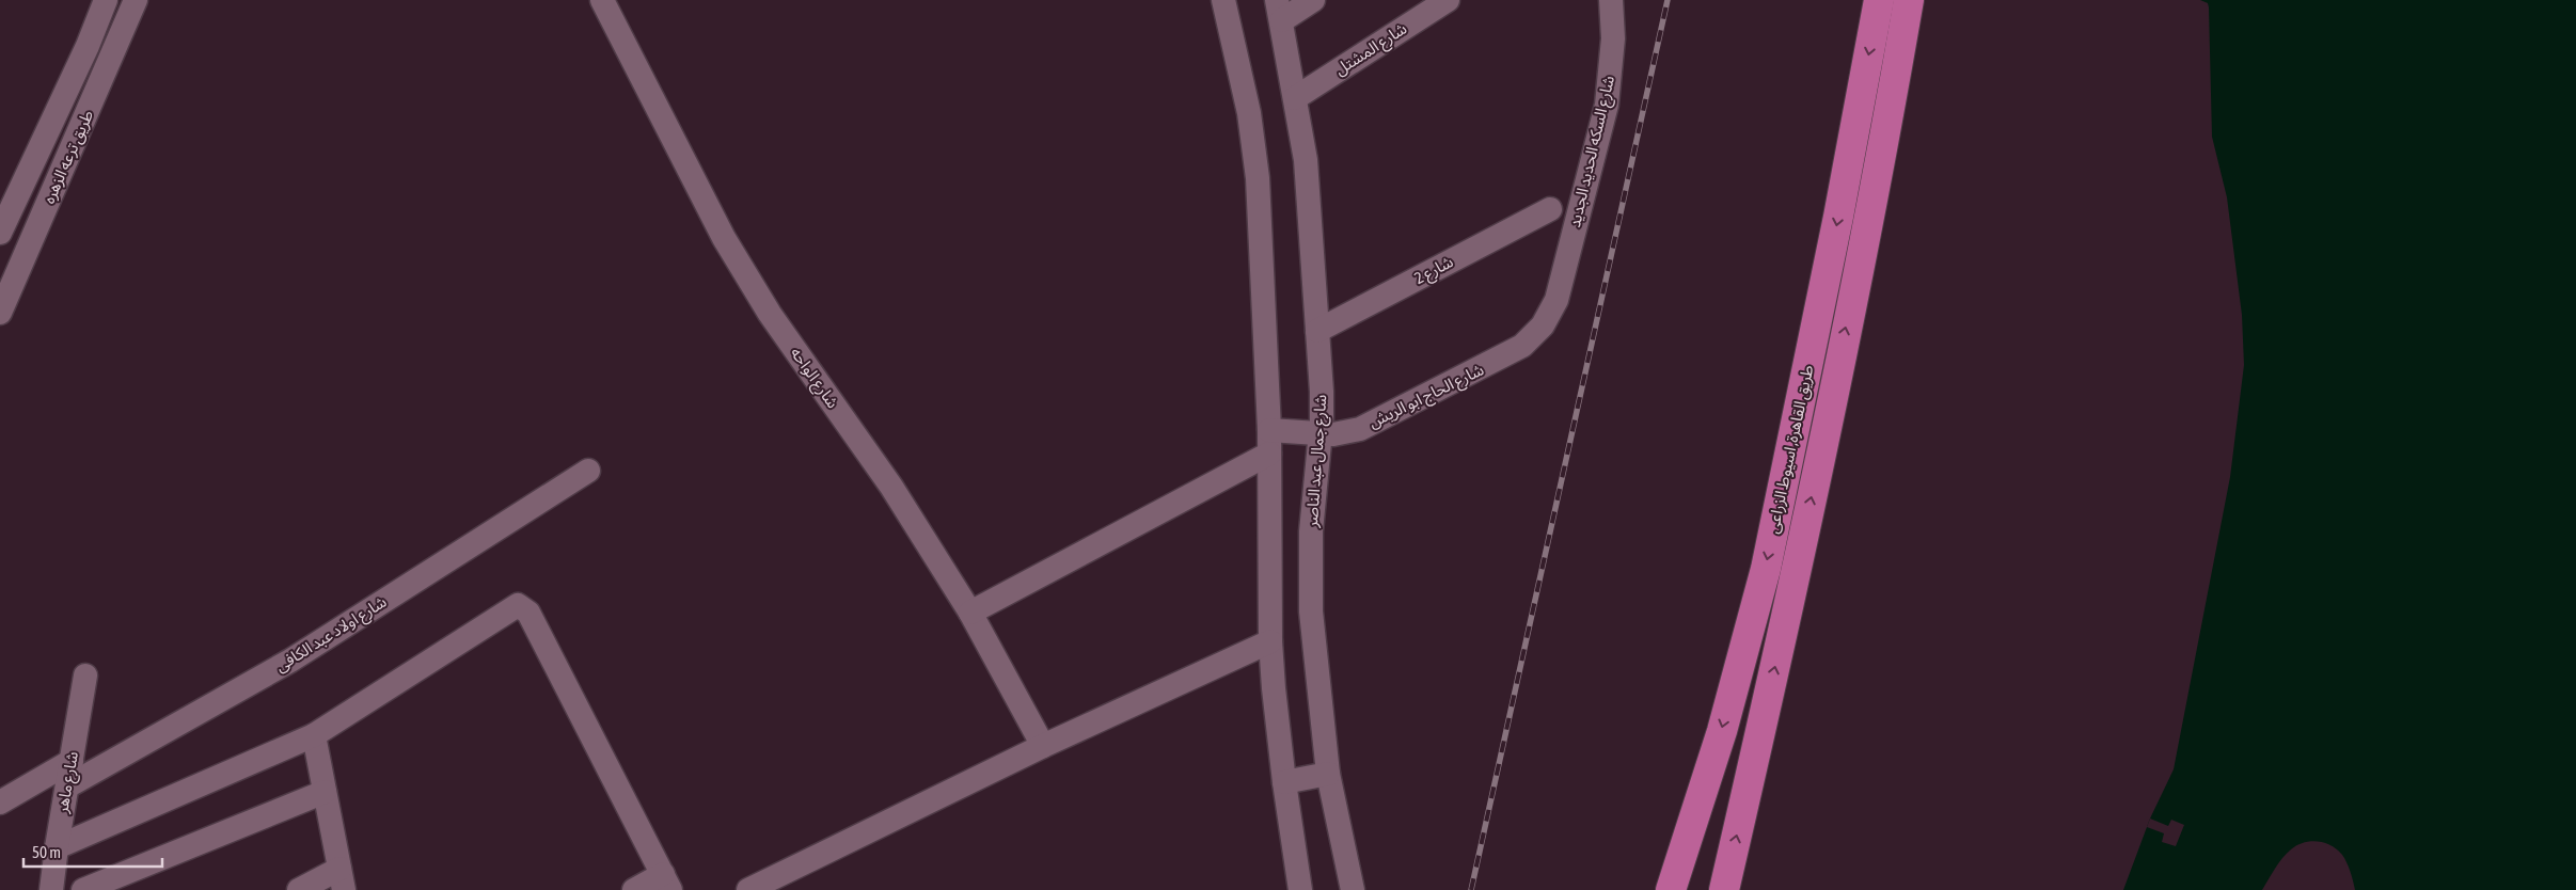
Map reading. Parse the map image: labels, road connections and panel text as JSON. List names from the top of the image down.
{
  "streets": {
    "highway": ["طريق القاهرة, اسيوط الزراعى"],
    "street": [
      "شارع المشتل",
      "شارع السكه الحديد الجديد",
      "طريق ترعه الزهره",
      "شارع 2",
      "شارع الواحه",
      "شارع الحاج ابو الريش",
      "شارع جمال عبد الناصر",
      "شارع اولاد عبد الكافى",
      "شارع ماهر"
    ]
  },
  "crossings": [
    ["شارع المشتل", "شارع جمال عبد الناصر"],
    ["شارع السكه الحديد الجديد", "شارع الحاج ابو الريش"],
    ["شارع 2", "شارع جمال عبد الناصر"],
    ["شارع الحاج ابو الريش", "شارع جمال عبد الناصر"],
    ["شارع اولاد عبد الكافى", "شارع ماهر"]
  ],
  "scale_bar": "50 m"
}
